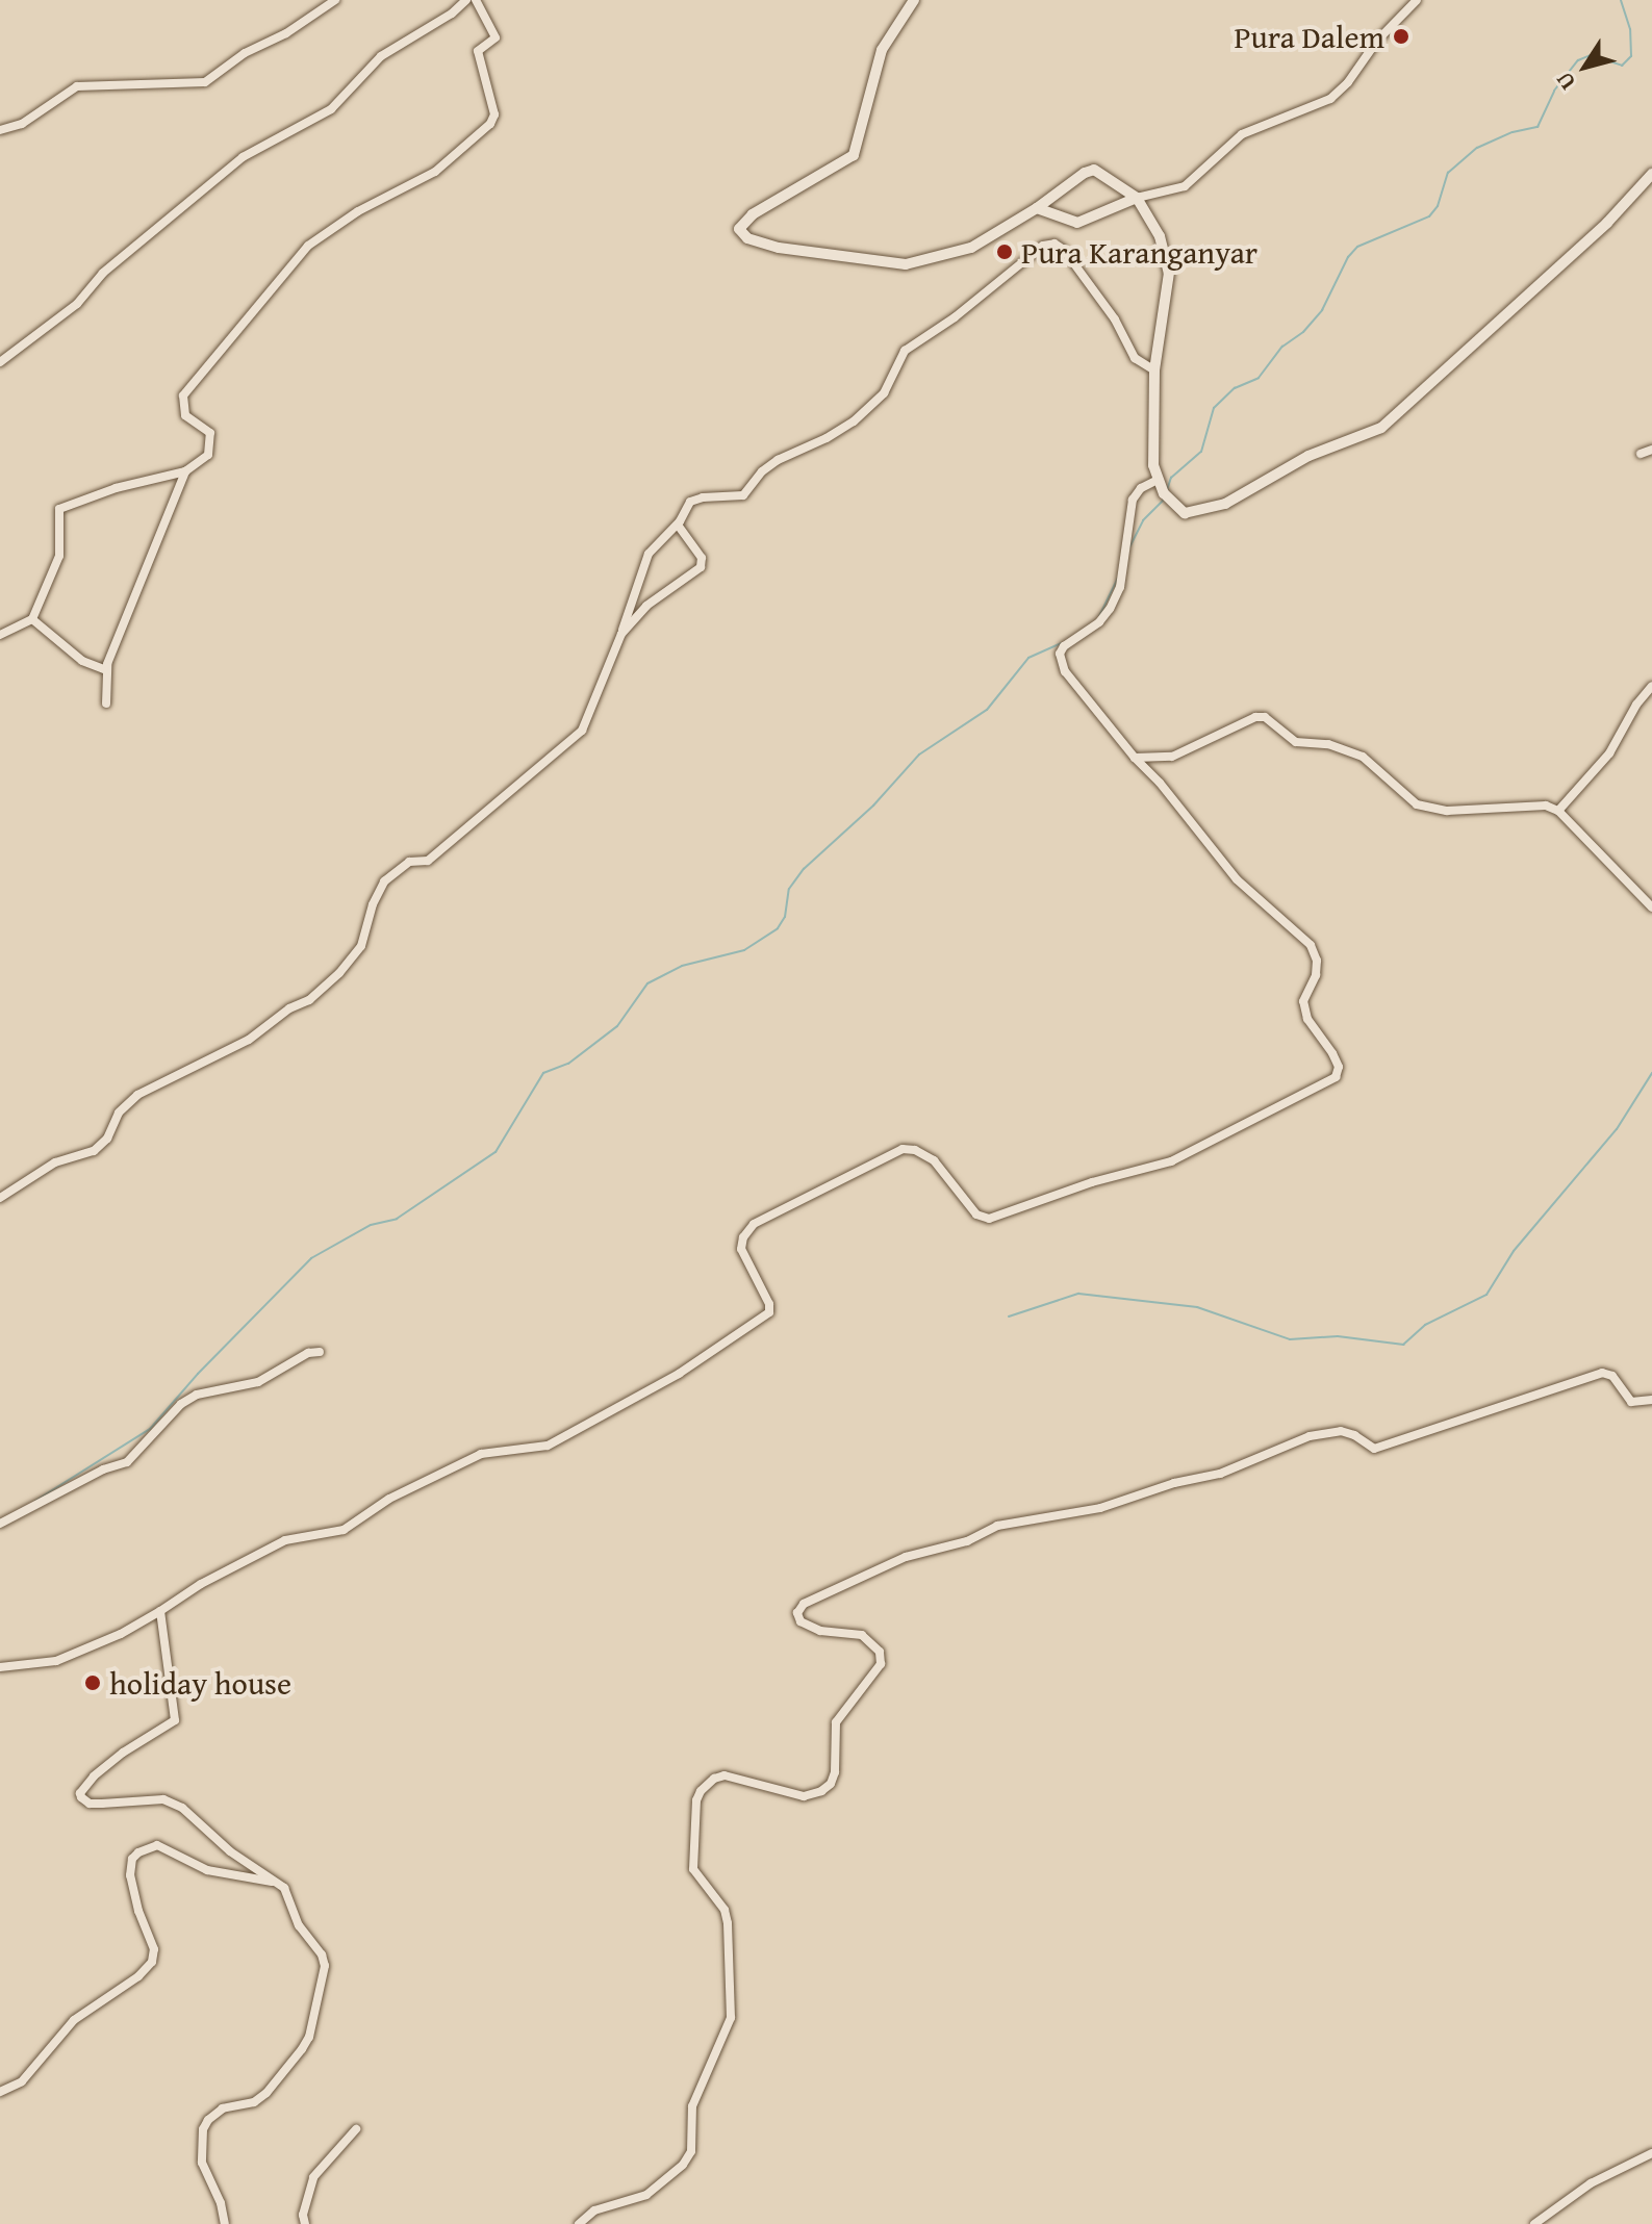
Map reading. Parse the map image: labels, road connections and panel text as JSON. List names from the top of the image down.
{
  "places": ["Pura Dalem", "Pura Karanganyar", "holiday house"],
  "north": "bottom left"
}
